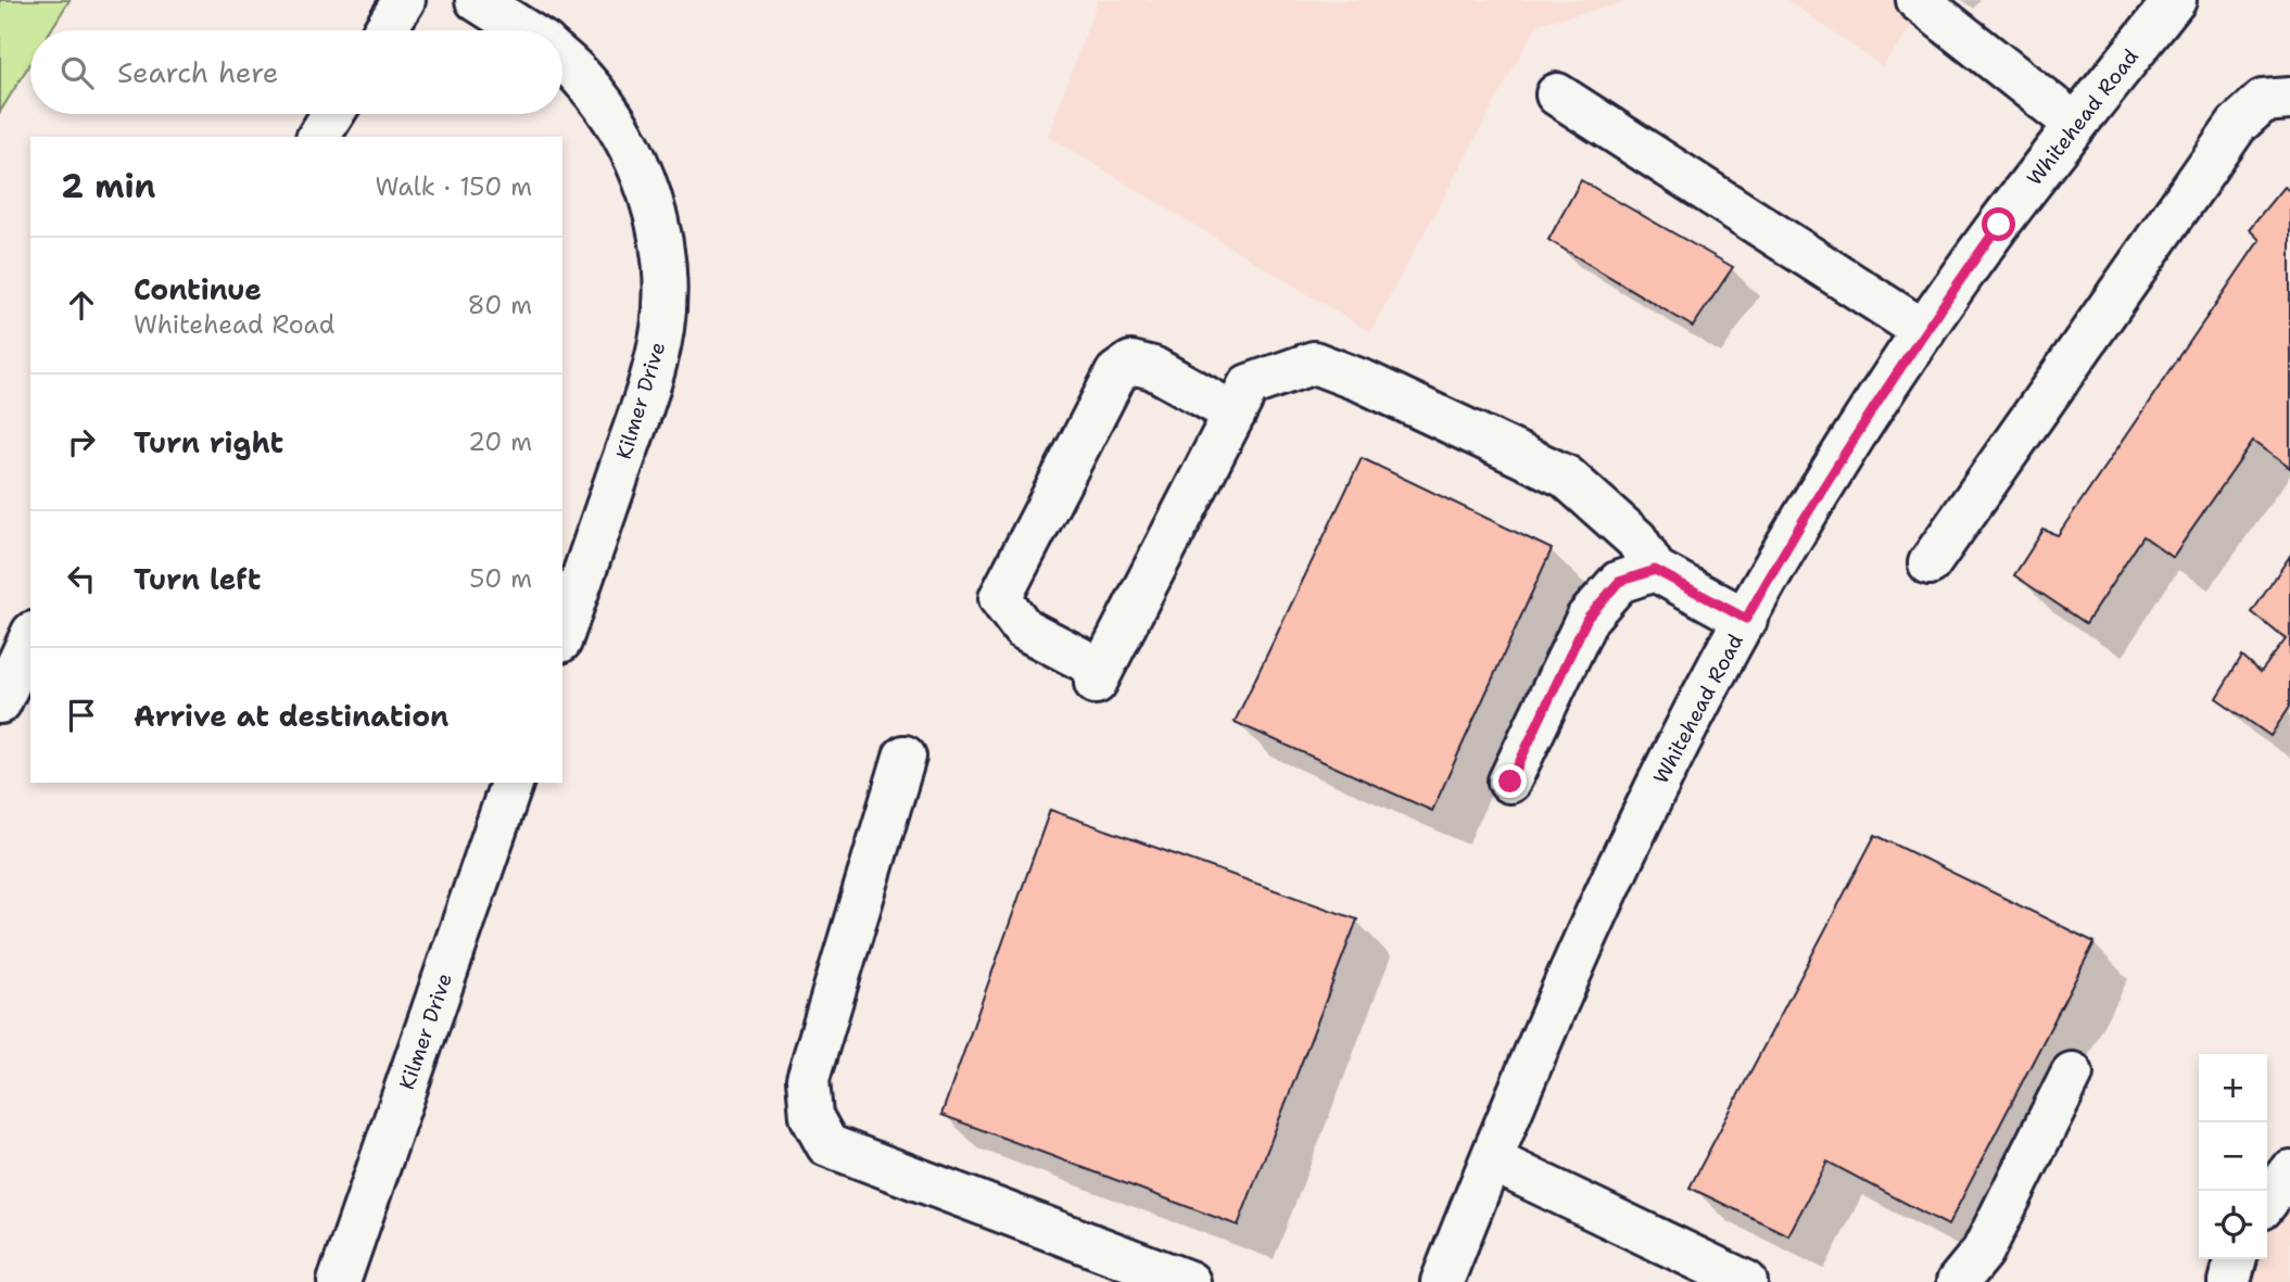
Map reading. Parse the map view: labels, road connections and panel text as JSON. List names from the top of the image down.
{
  "streets": {
    "street": ["Whitehead Road", "Kilmer Drive"]
  },
  "page": {
    "search": "Search here",
    "heading": ["2 min", "Walk · 150 m"],
    "list": [
      ["Continue", "Whitehead Road", "80 m"],
      ["Turn right", "20 m"],
      ["Turn left", "50 m"],
      "Arrive at destination"
    ],
    "map_buttons": ["+", "−"]
  }
}
